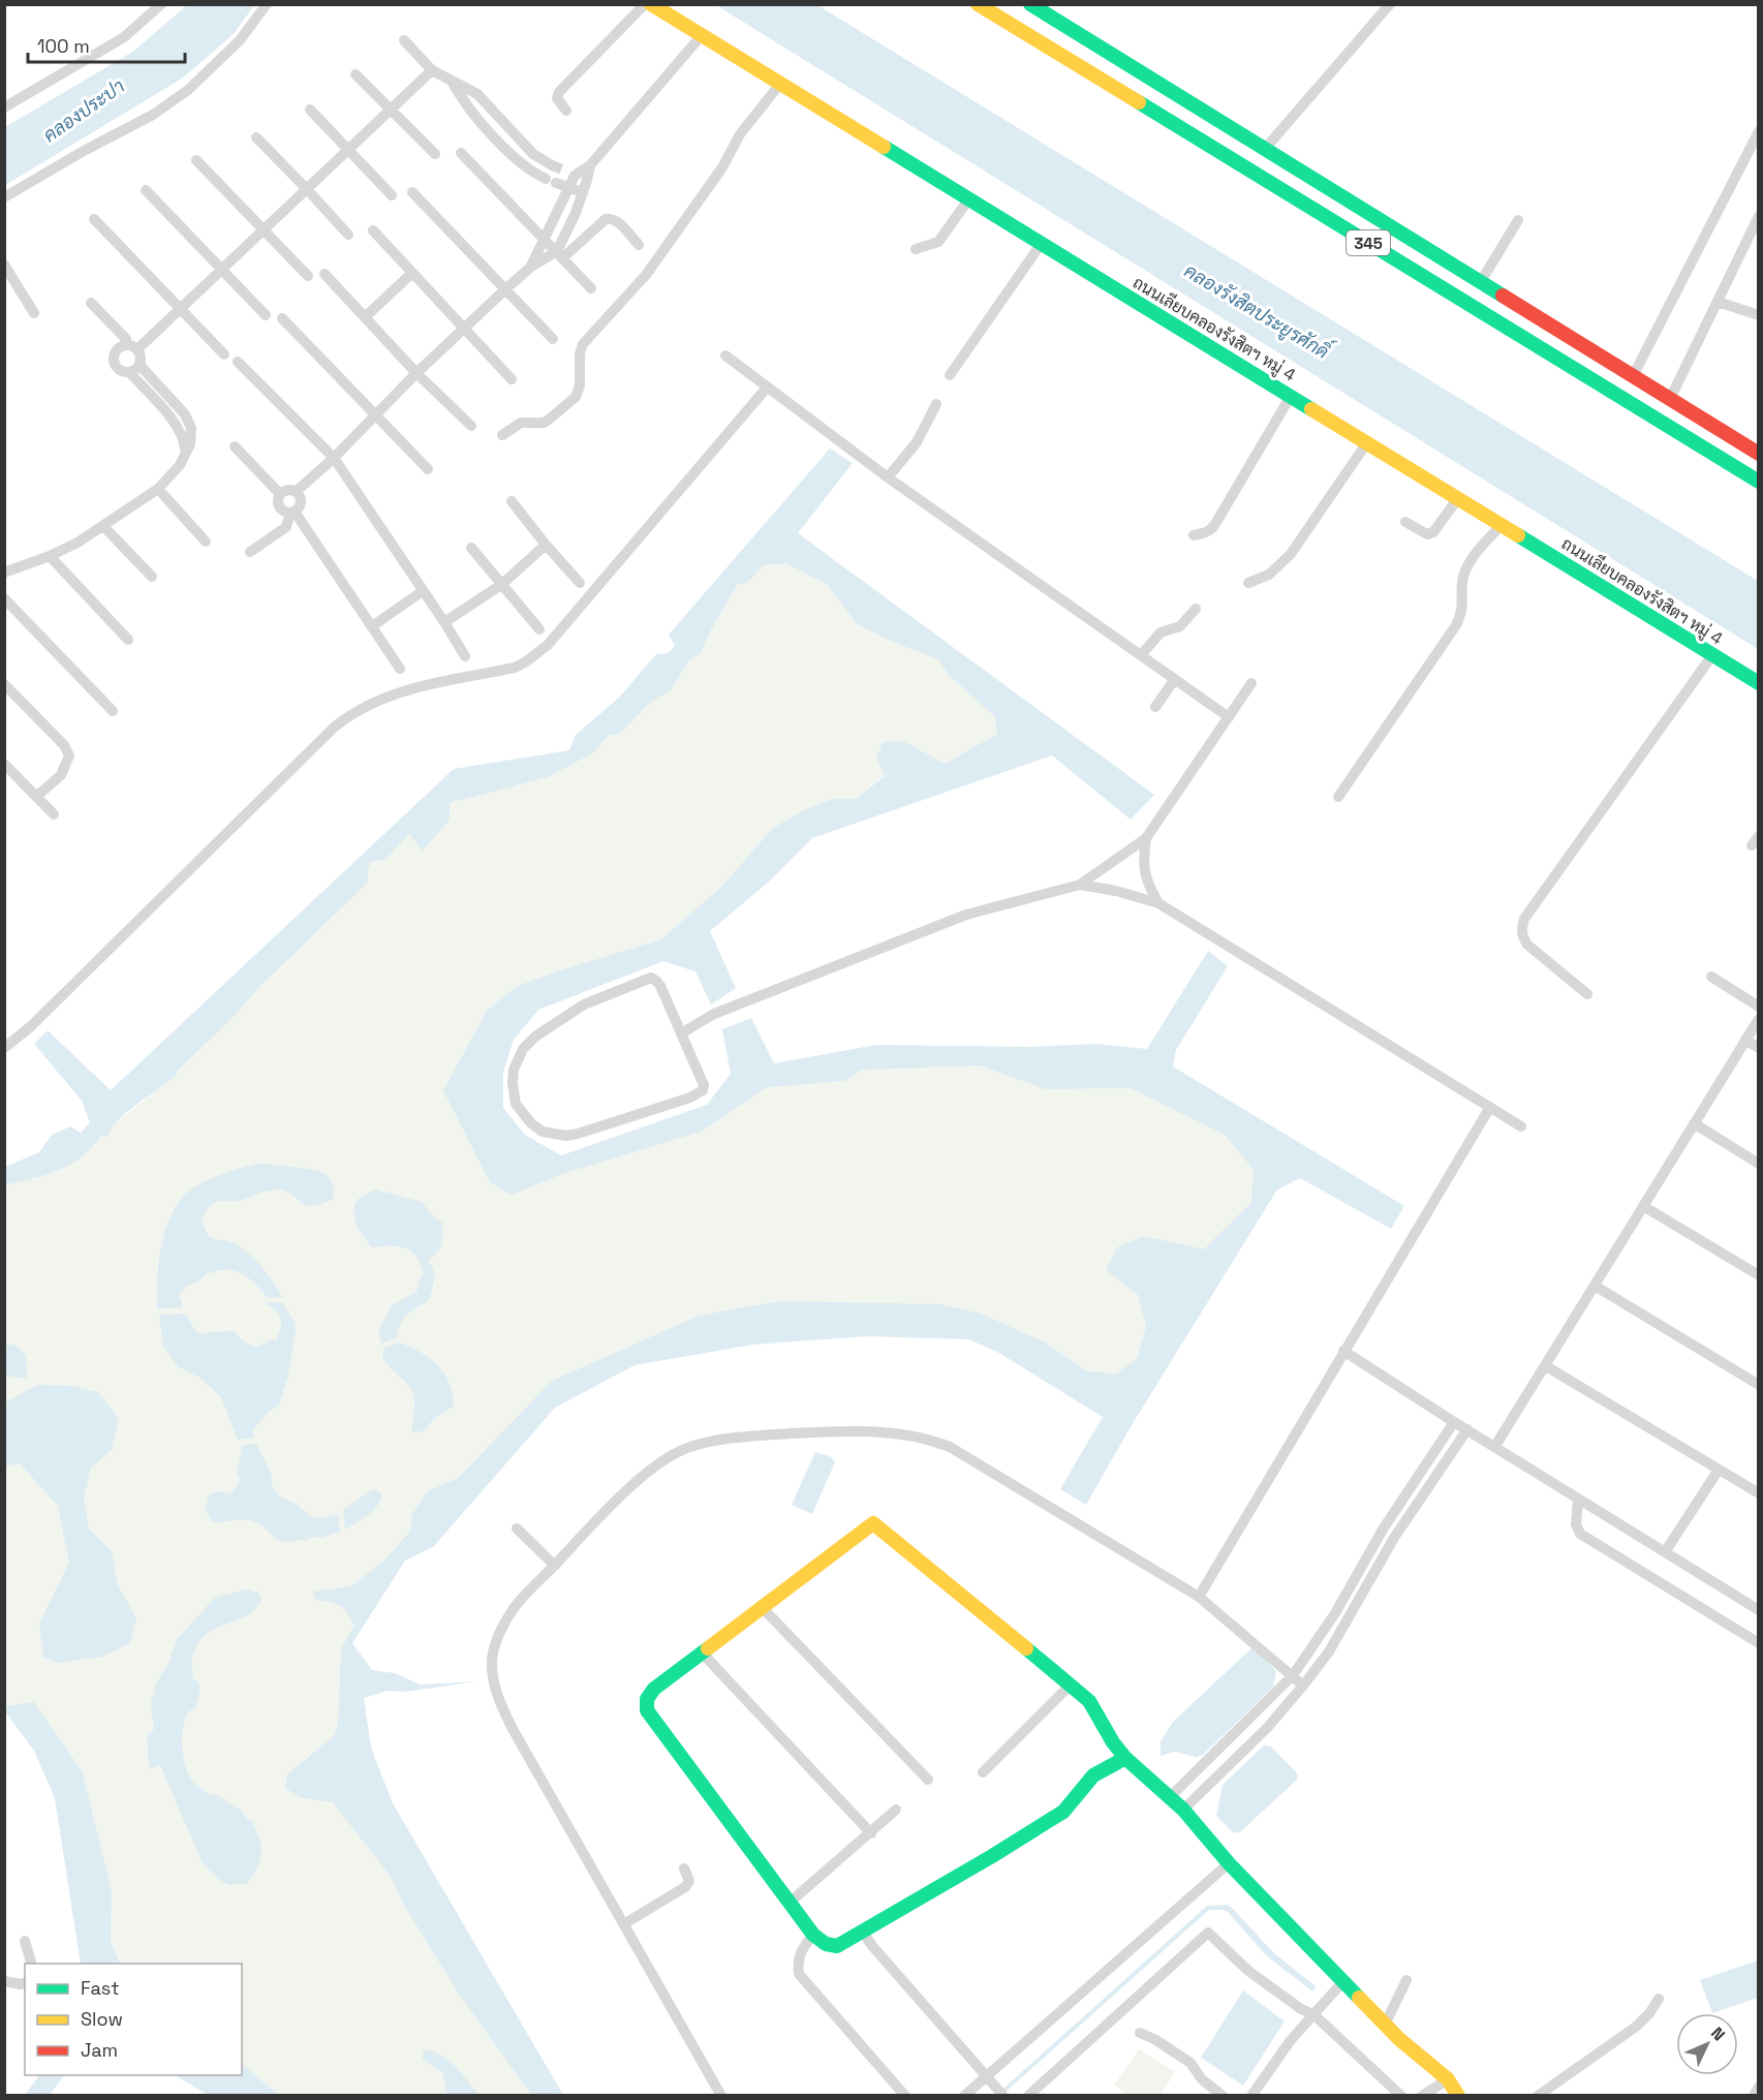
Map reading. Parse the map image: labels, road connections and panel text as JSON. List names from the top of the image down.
{
  "streets": {
    "street": ["345", "ถนนเลียบคลองรังสิตฯ หมู่ 4"]
  },
  "water": ["คลองประปา", "คลองรังสิตประยูรศักดิ์"],
  "legend": ["Fast", "Slow", "Jam"],
  "scale_bar": "100 m",
  "north": "top right"
}
